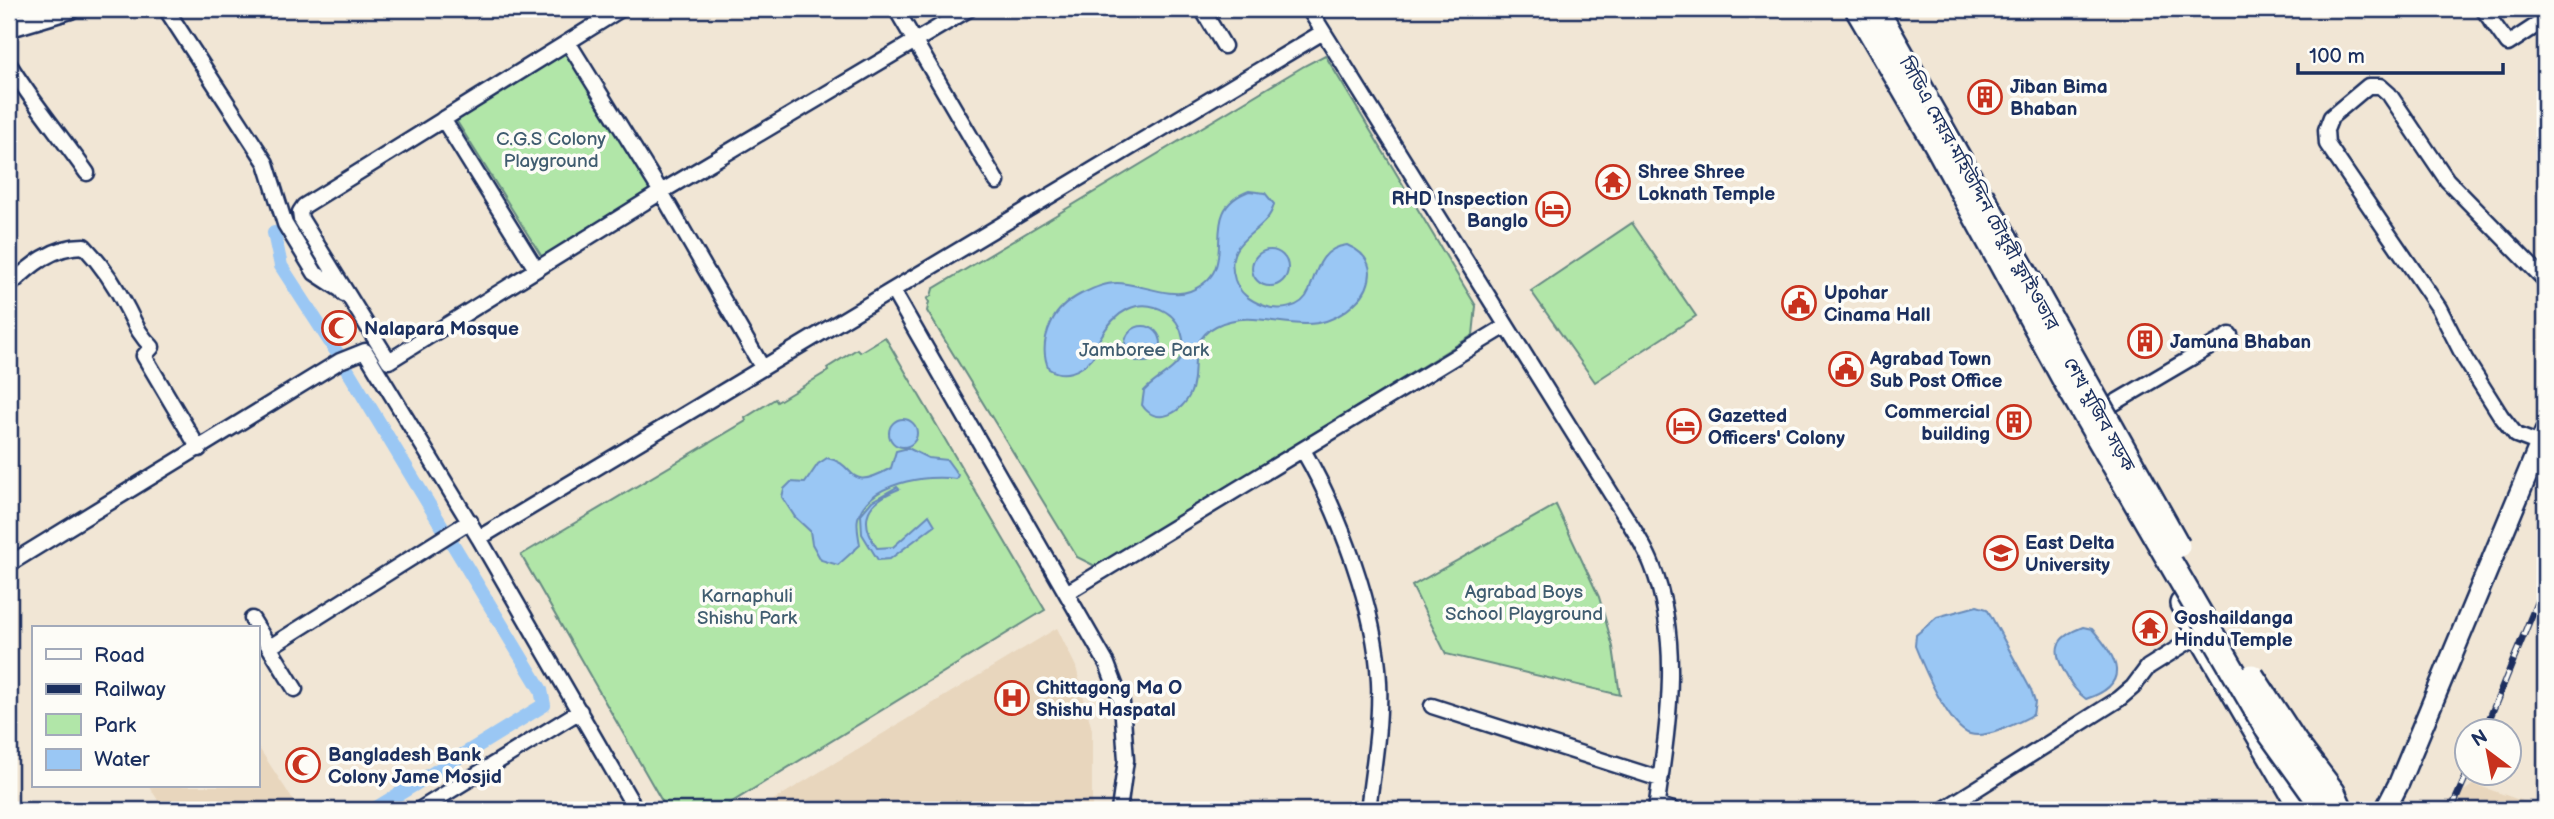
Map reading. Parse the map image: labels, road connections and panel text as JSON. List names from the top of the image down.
{
  "streets": {
    "highway": ["সিডিএ মেয়র মহিউদ্দিন চৌধুরী ফ্লাইওভার", "শেখ মুজিব সড়ক"]
  },
  "crossings": [
    ["সিডিএ মেয়র মহিউদ্দিন চৌধুরী ফ্লাইওভার", "শেখ মুজিব সড়ক"]
  ],
  "parks": [
    "C.G.S Colony Playground",
    "Jamboree Park",
    "Agrabad Boys School Playground",
    "Karnaphuli Shishu Park"
  ],
  "places": {
    "building": ["Jiban Bima Bhaban", "Jamuna Bhaban", "Commercial building"],
    "temple": ["Shree Shree Loknath Temple", "Goshaildanga Hindu Temple"],
    "hotel": ["RHD Inspection Banglo", "Gazetted Officers' Colony"],
    "public building": ["Upohar Cinama Hall", "Agrabad Town Sub Post Office"],
    "mosque": ["Nalapara Mosque", "Bangladesh Bank Colony Jame Mosjid"],
    "school or university": ["East Delta University"],
    "hospital": ["Chittagong Ma O Shishu Haspatal"]
  },
  "legend": [
    "Road",
    "Railway",
    "Park",
    "Water"
  ],
  "scale_bar": "100 m",
  "north": "top left"
}
